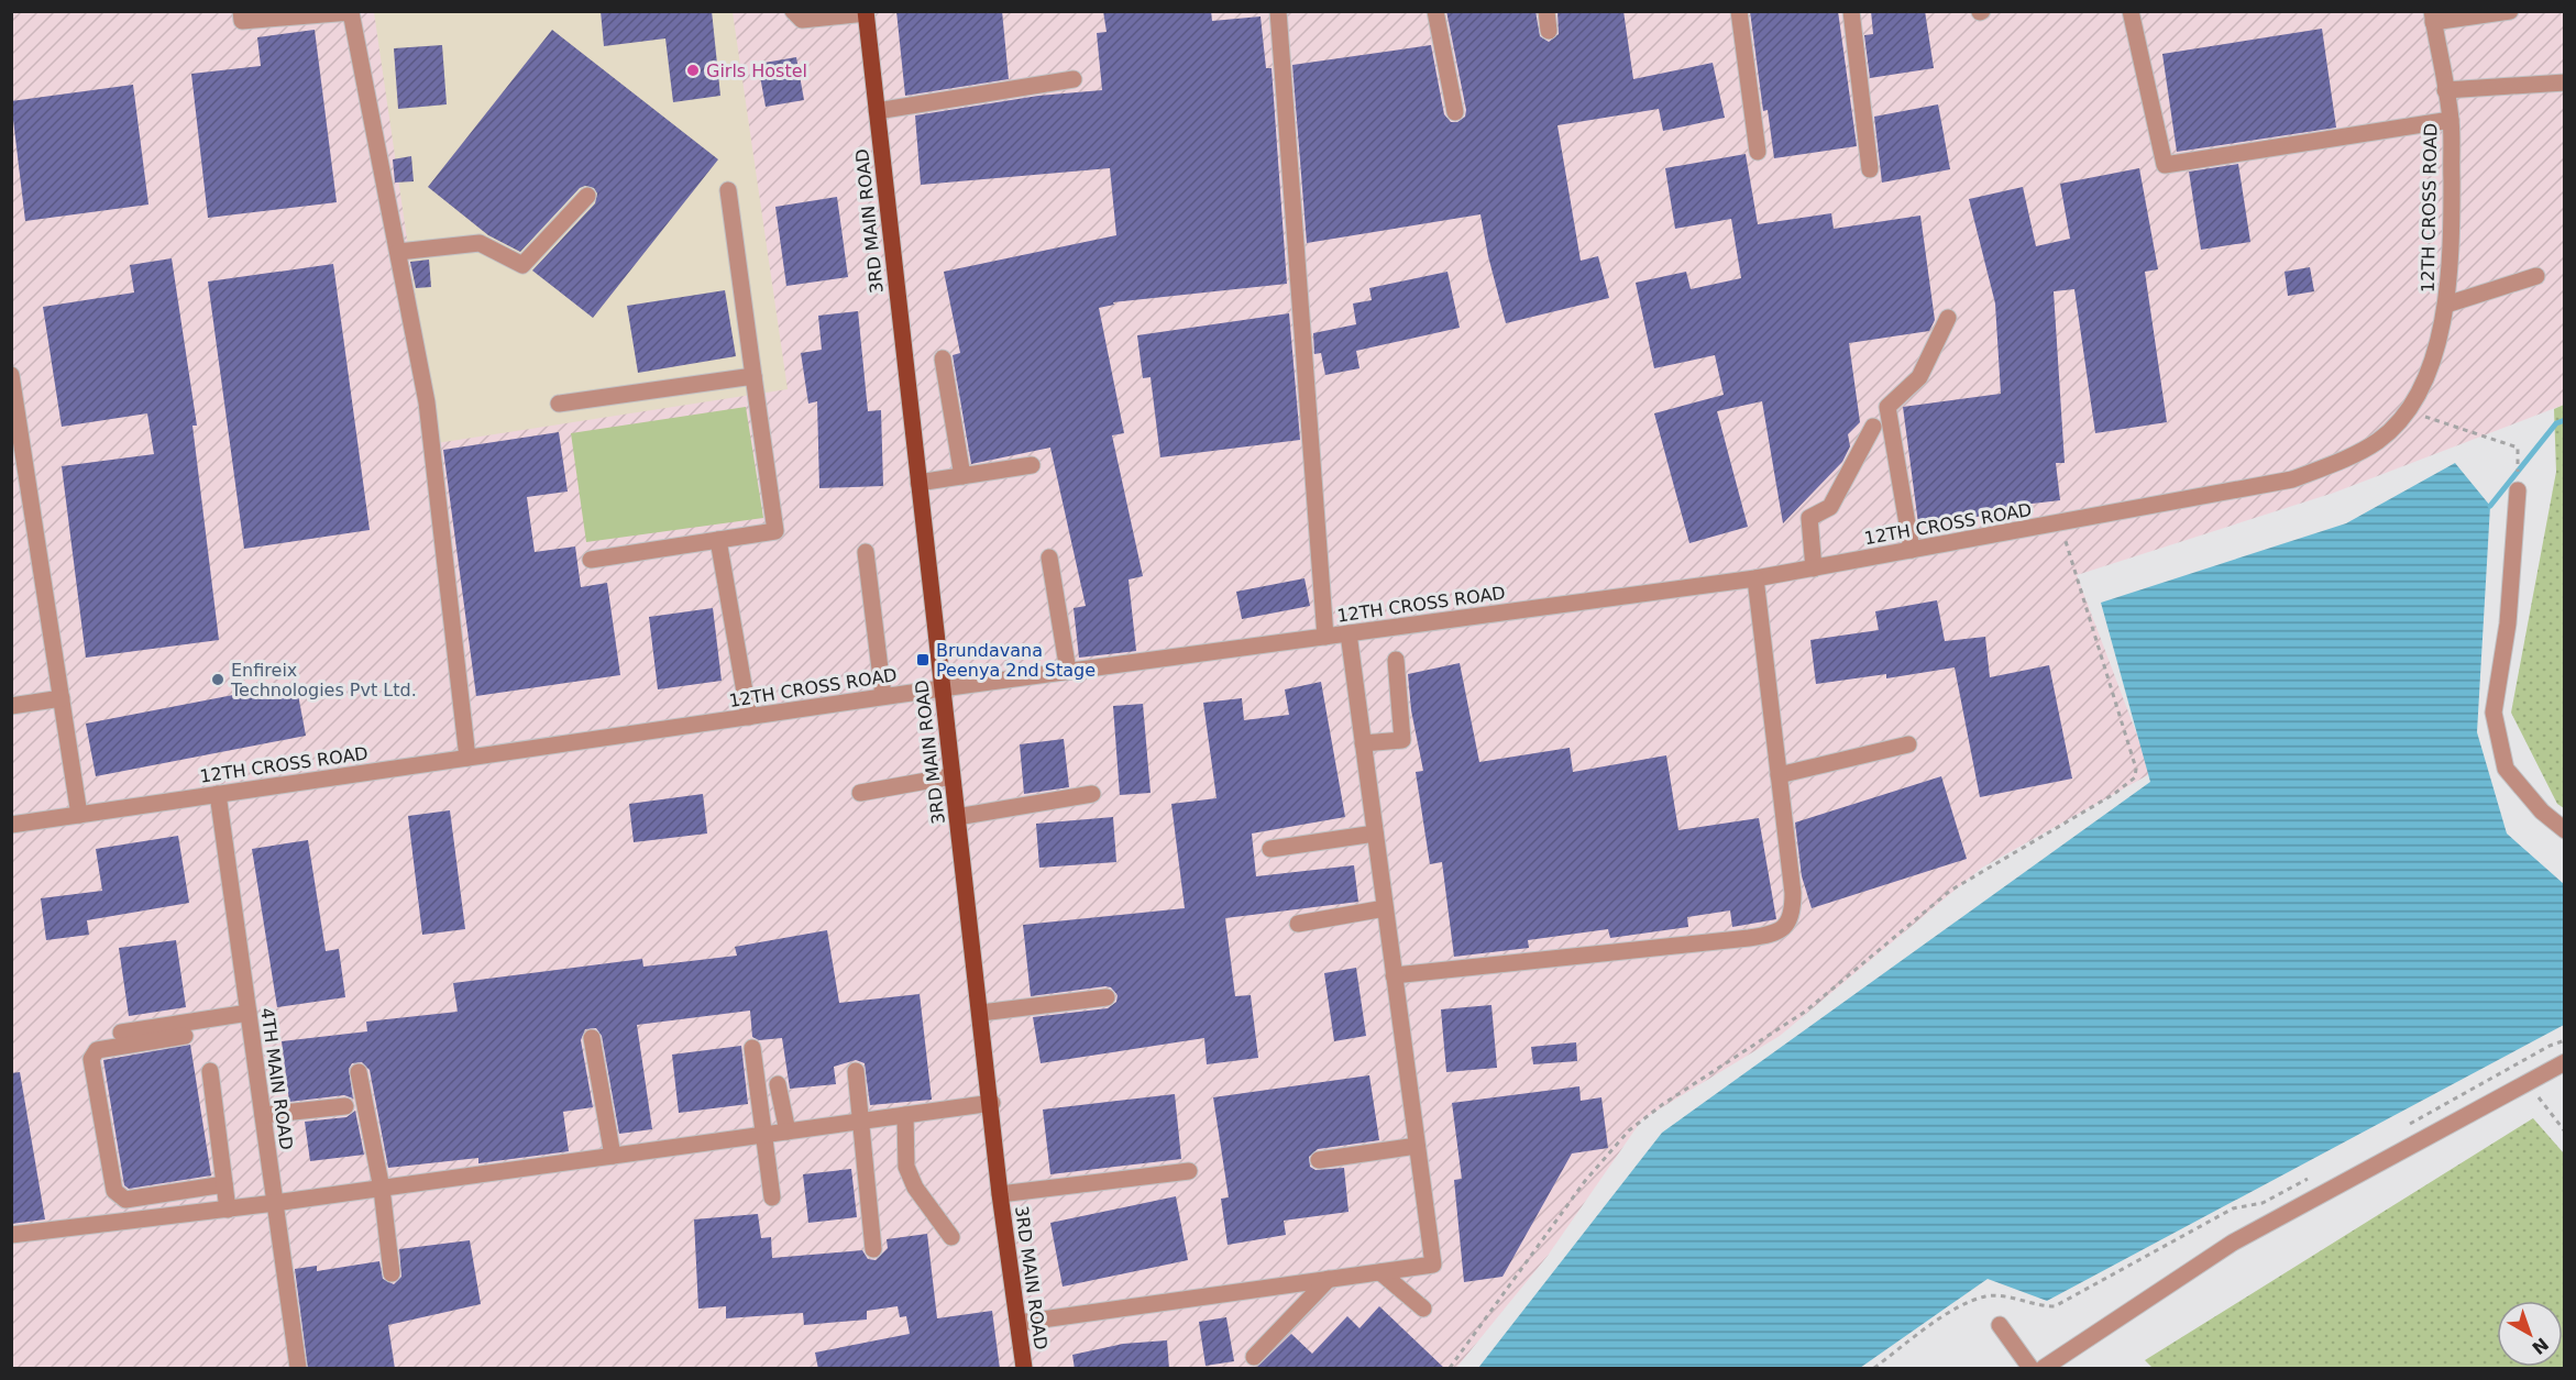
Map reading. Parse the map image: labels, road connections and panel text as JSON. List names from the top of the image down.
{
  "streets": {
    "main road": ["3RD MAIN ROAD"],
    "street": ["12TH CROSS ROAD", "4TH MAIN ROAD"]
  },
  "crossings": [
    ["12TH CROSS ROAD", "3RD MAIN ROAD"],
    ["12TH CROSS ROAD", "4TH MAIN ROAD"]
  ],
  "places": {
    "other": ["Girls Hostel", "Enfireix Technologies Pvt Ltd."],
    "transit": ["Brundavana Peenya 2nd Stage"]
  },
  "north": "bottom right"
}
